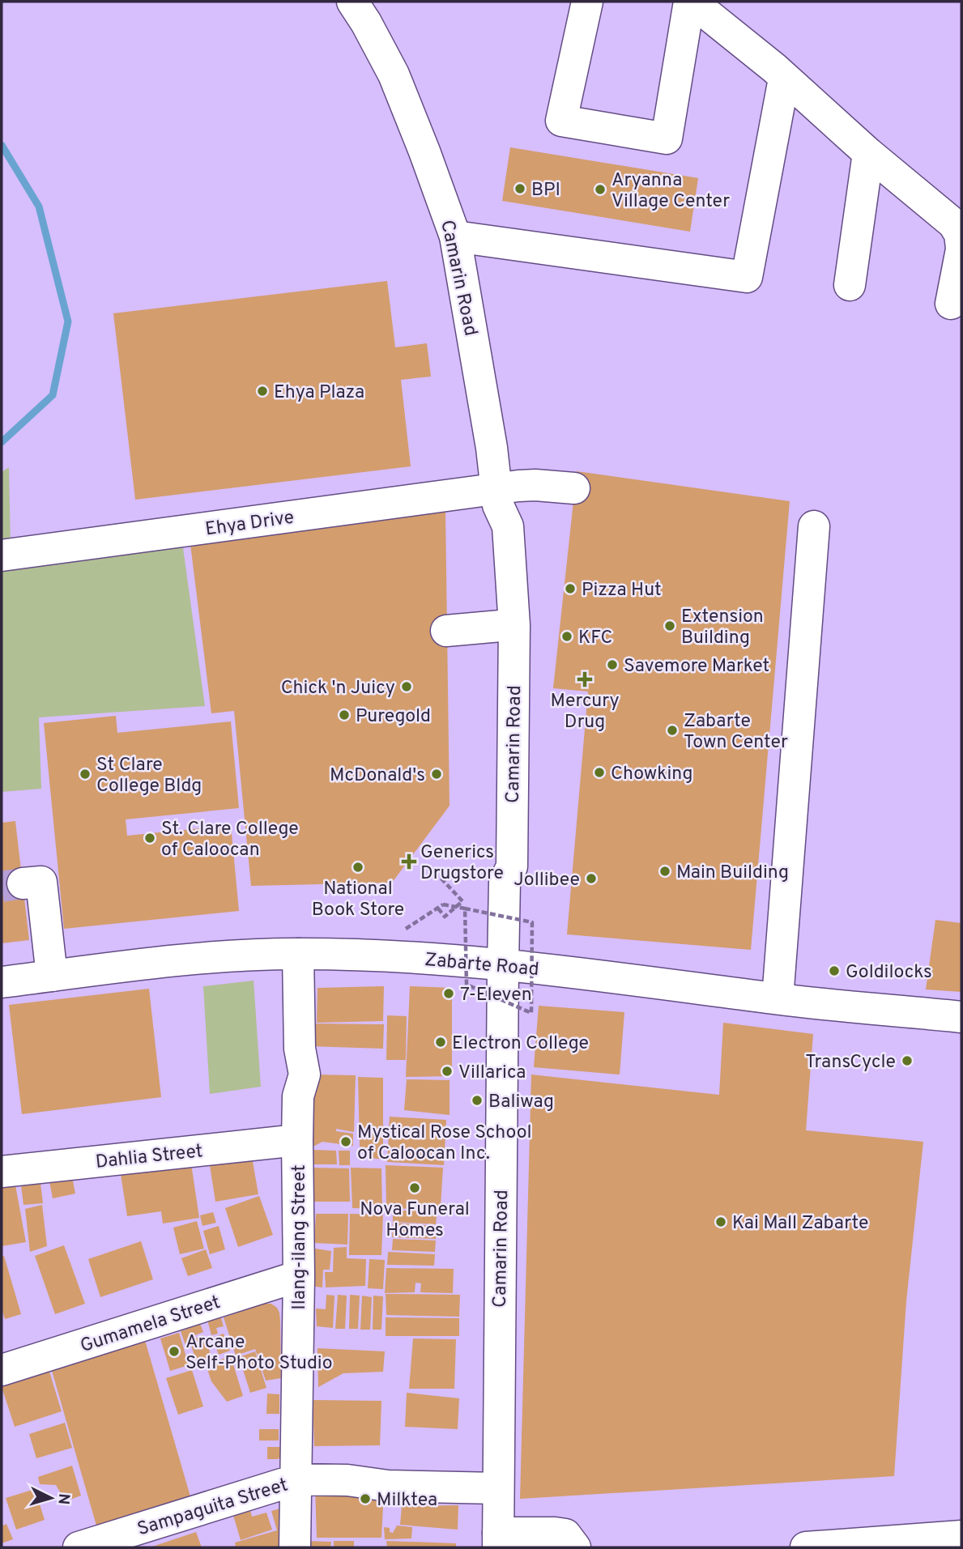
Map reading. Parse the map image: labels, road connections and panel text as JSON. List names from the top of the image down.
{
  "streets": {
    "street": [
      "Camarin Road",
      "Ehya Drive",
      "Zabarte Road",
      "Dahlia Street",
      "Ilang-ilang Street",
      "Gumamela Street",
      "Sampaguita Street"
    ]
  },
  "crossings": [
    ["Camarin Road", "Ehya Drive"],
    ["Camarin Road", "Zabarte Road"],
    ["Camarin Road", "Sampaguita Street"],
    ["Zabarte Road", "Ilang-ilang Street"],
    ["Dahlia Street", "Ilang-ilang Street"],
    ["Ilang-ilang Street", "Gumamela Street"],
    ["Ilang-ilang Street", "Sampaguita Street"]
  ],
  "places": {
    "other": [
      "BPI",
      "Aryanna Village Center",
      "Ehya Plaza",
      "Pizza Hut",
      "Extension Building",
      "KFC",
      "Savemore Market",
      "Chick 'n Juicy",
      "Puregold",
      "Zabarte Town Center",
      "Chowking",
      "St Clare College Bldg",
      "McDonald's",
      "St. Clare College of Caloocan",
      "National Book Store",
      "Main Building",
      "Jollibee",
      "Goldilocks",
      "7-Eleven",
      "Electron College",
      "TransCycle",
      "Villarica",
      "Baliwag",
      "Mystical Rose School of Caloocan Inc.",
      "Nova Funeral Homes",
      "Kai Mall Zabarte",
      "Arcane Self-Photo Studio",
      "Milktea"
    ],
    "health": ["Mercury Drug", "Generics Drugstore"]
  },
  "north": "right"
}
